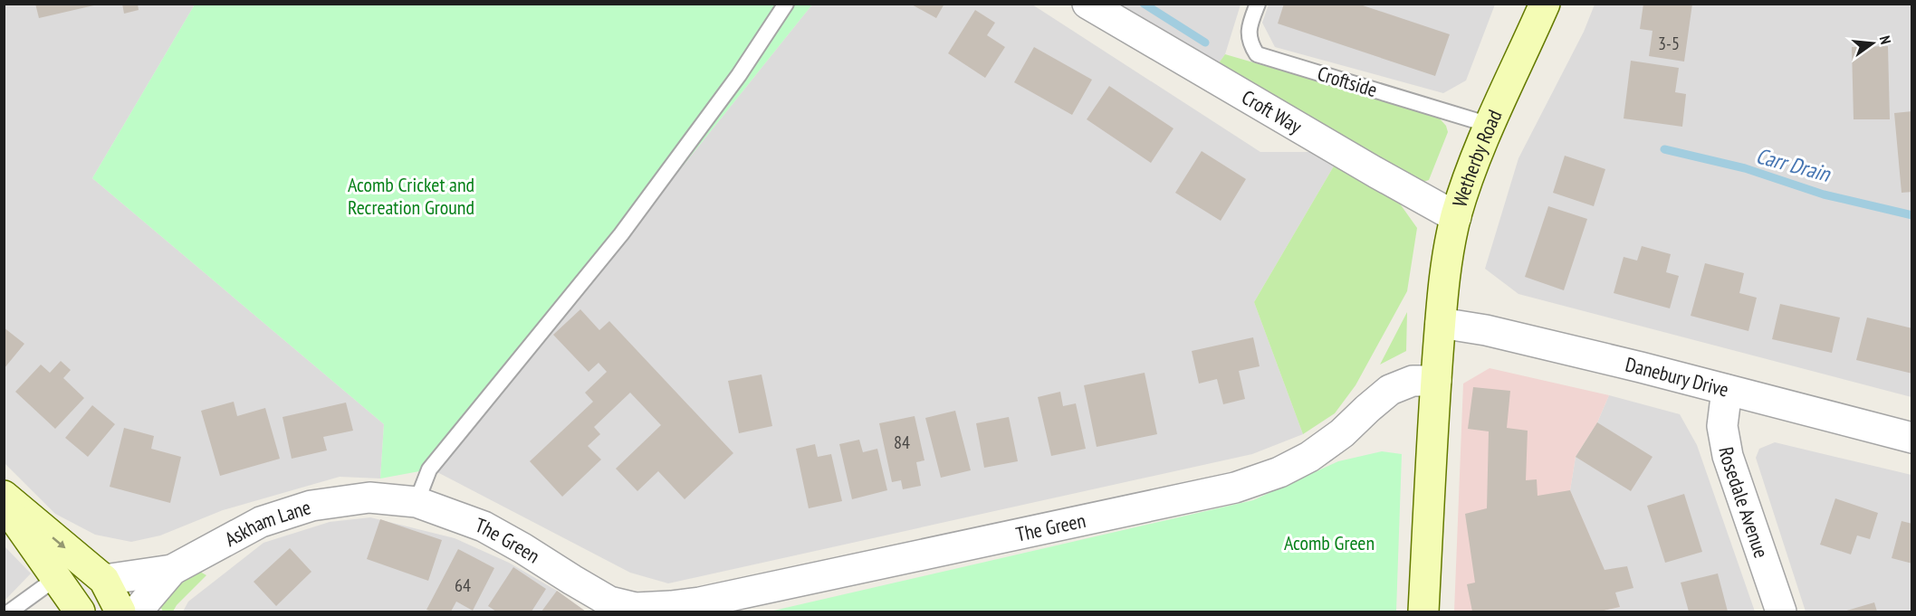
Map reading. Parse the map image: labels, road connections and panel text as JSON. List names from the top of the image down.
{
  "streets": {
    "main road": ["Wetherby Road"],
    "street": [
      "Croft Way",
      "Danebury Drive",
      "Rosedale Avenue",
      "Askham Lane",
      "The Green"
    ],
    "lane": ["Croftside"]
  },
  "crossings": [
    ["Croftside", "Wetherby Road"],
    ["Croft Way", "Wetherby Road"],
    ["Wetherby Road", "Danebury Drive"],
    ["Danebury Drive", "Rosedale Avenue"],
    ["Askham Lane", "The Green"]
  ],
  "water": ["Carr Drain"],
  "parks": ["Acomb Cricket and Recreation Ground", "Acomb Green"],
  "house_numbers": ["3-5", "84", "64"],
  "north": "right"
}
